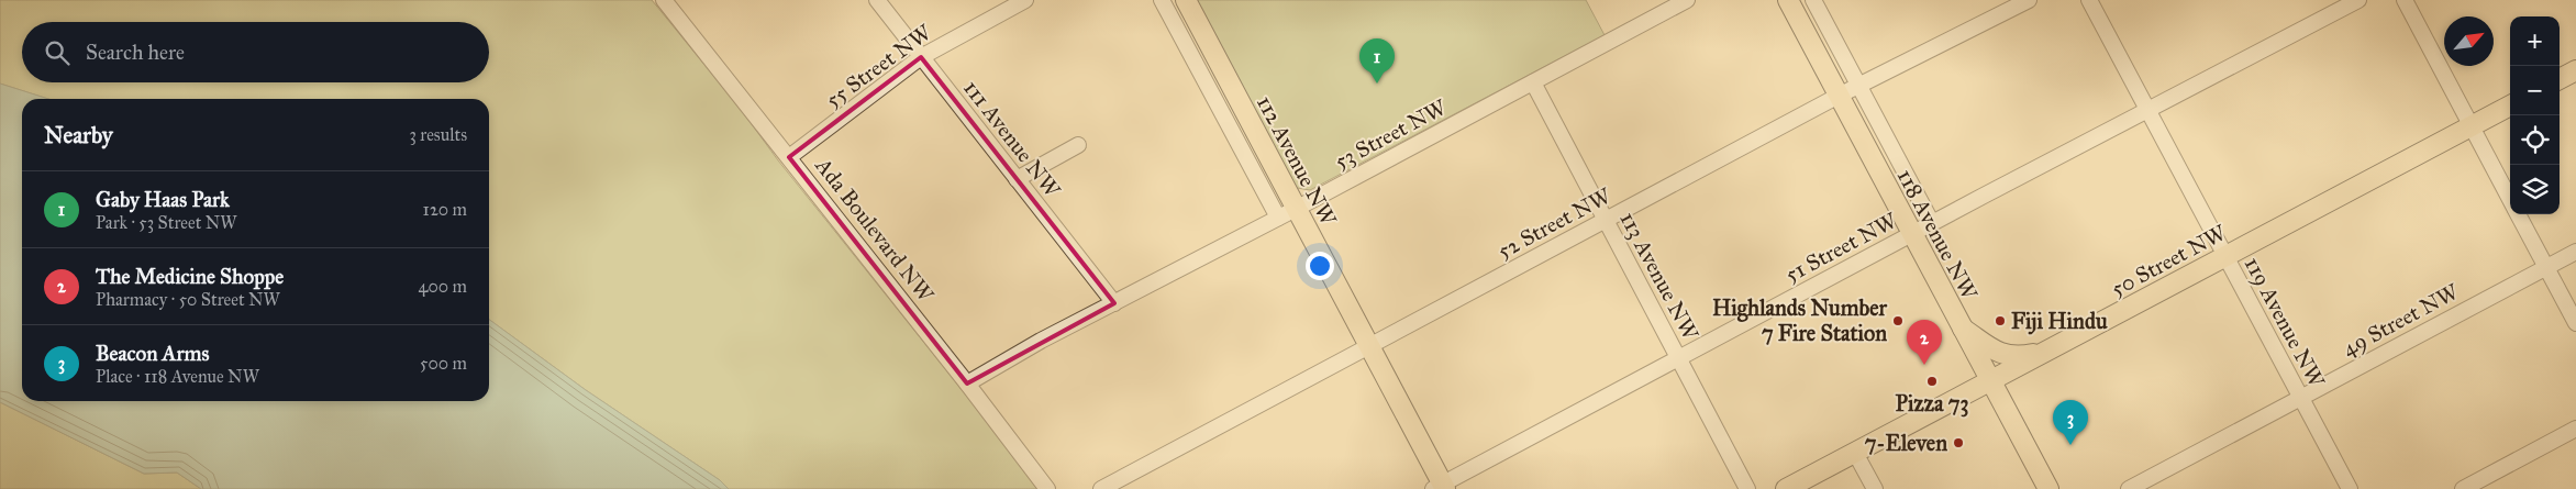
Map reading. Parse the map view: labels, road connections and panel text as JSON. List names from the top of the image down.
{
  "streets": {
    "main road": ["112 Avenue NW", "118 Avenue NW", "50 Street NW"],
    "street": [
      "55 Street NW",
      "53 Street NW",
      "111 Avenue NW",
      "52 Street NW",
      "Ada Boulevard NW",
      "51 Street NW",
      "113 Avenue NW",
      "49 Street NW",
      "119 Avenue NW"
    ]
  },
  "crossings": [
    ["55 Street NW", "111 Avenue NW"],
    ["55 Street NW", "Ada Boulevard NW"],
    ["53 Street NW", "111 Avenue NW"],
    ["53 Street NW", "112 Avenue NW"],
    ["53 Street NW", "Ada Boulevard NW"],
    ["53 Street NW", "113 Avenue NW"],
    ["112 Avenue NW", "52 Street NW"],
    ["112 Avenue NW", "51 Street NW"],
    ["52 Street NW", "118 Avenue NW"],
    ["52 Street NW", "113 Avenue NW"],
    ["118 Avenue NW", "51 Street NW"],
    ["118 Avenue NW", "50 Street NW"],
    ["51 Street NW", "113 Avenue NW"],
    ["51 Street NW", "119 Avenue NW"],
    ["50 Street NW", "119 Avenue NW"],
    ["49 Street NW", "119 Avenue NW"]
  ],
  "places": [
    "Highlands Number 7 Fire Station",
    "Fiji Hindu",
    "Pizza 73",
    "7-Eleven"
  ],
  "north": "top right",
  "page": {
    "map_buttons": ["+", "−"],
    "search": "Search here",
    "pins": ["1", "2", "3"],
    "heading": ["Nearby", "3 results"],
    "list": [
      {
        "mark": "1",
        "name": "Gaby Haas Park",
        "note": "Park · 53 Street NW",
        "value": "120 m"
      },
      {
        "mark": "2",
        "name": "The Medicine Shoppe",
        "note": "Pharmacy · 50 Street NW",
        "value": "400 m"
      },
      {
        "mark": "3",
        "name": "Beacon Arms",
        "note": "Place · 118 Avenue NW",
        "value": "500 m"
      }
    ]
  }
}
